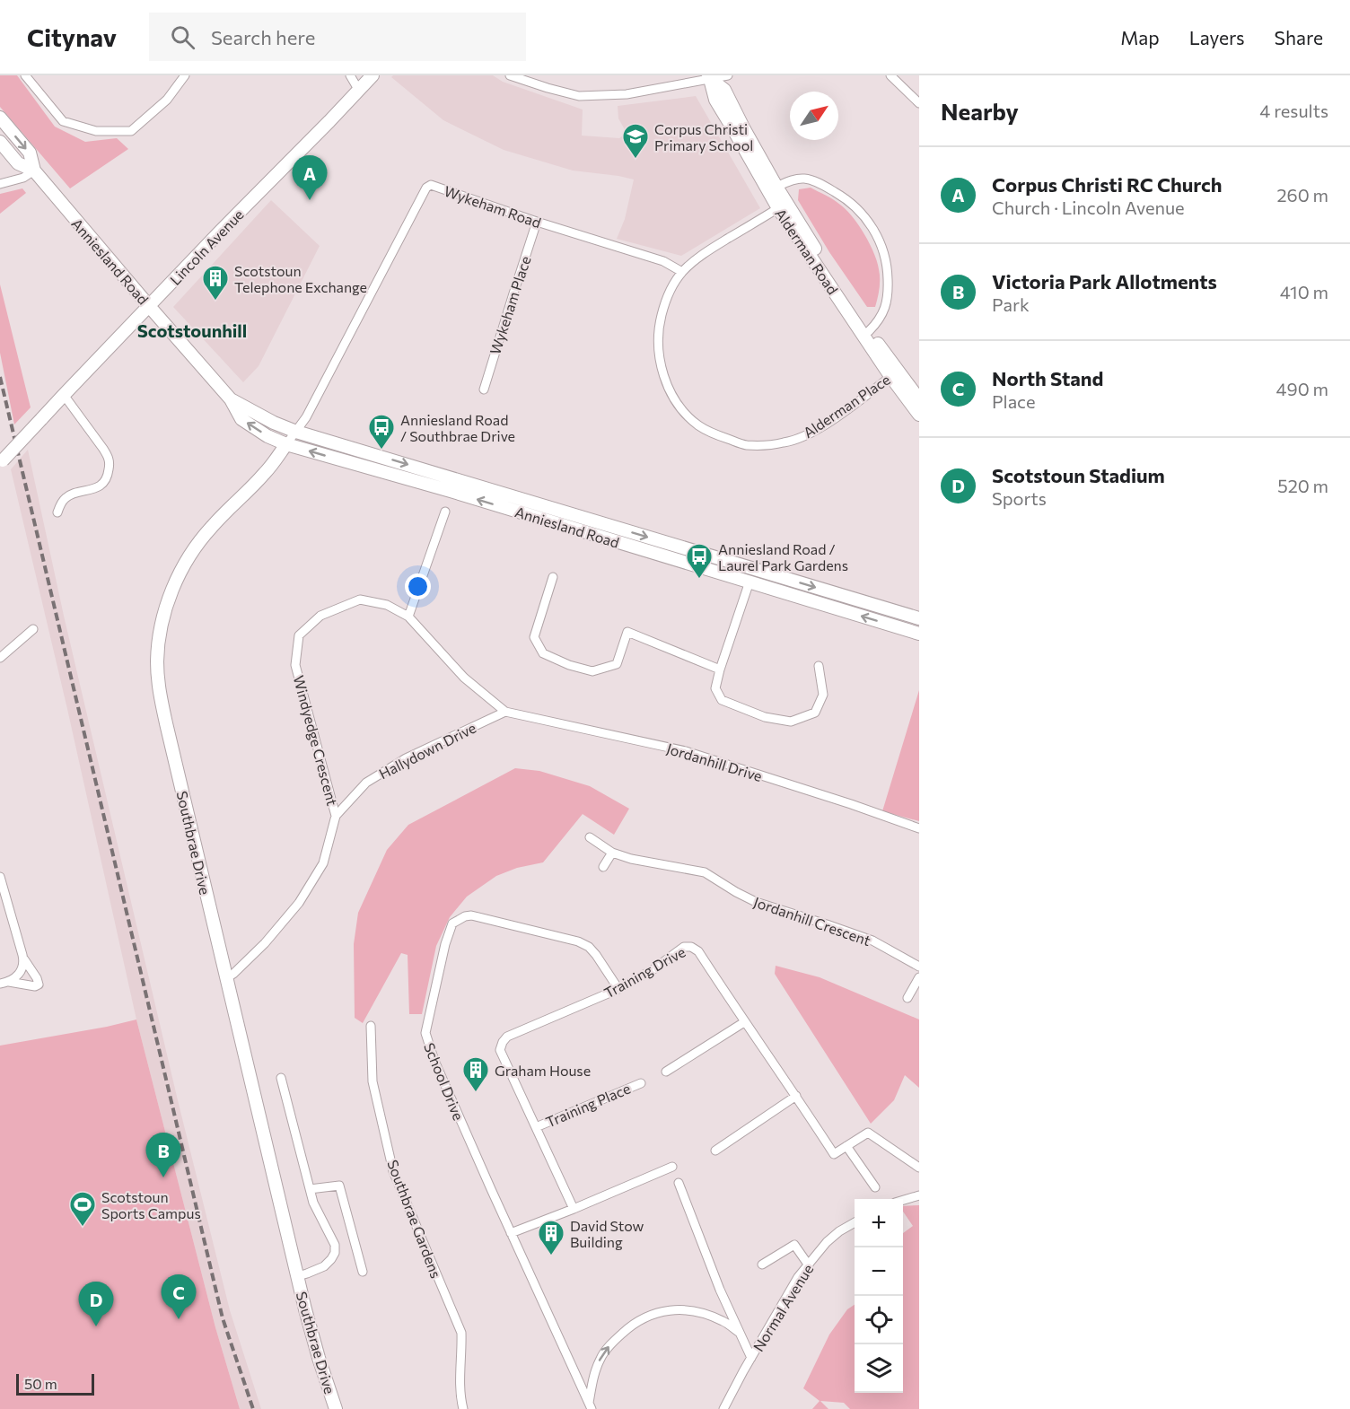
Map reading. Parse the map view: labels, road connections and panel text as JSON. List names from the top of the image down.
{
  "streets": {
    "street": [
      "Wykeham Road",
      "Lincoln Avenue",
      "Alderman Road",
      "Anniesland Road",
      "Wykeham Place",
      "Alderman Place",
      "Windyedge Crescent",
      "Hallydown Drive",
      "Jordanhill Drive",
      "Southbrae Drive",
      "Jordanhill Crescent",
      "Training Drive",
      "School Drive",
      "Training Place",
      "Southbrae Gardens",
      "Normal Avenue"
    ]
  },
  "crossings": [
    ["Wykeham Road", "Anniesland Road"],
    ["Wykeham Road", "Wykeham Place"],
    ["Wykeham Road", "Alderman Place"],
    ["Wykeham Road", "Southbrae Drive"],
    ["Lincoln Avenue", "Anniesland Road"],
    ["Alderman Road", "Alderman Place"],
    ["Anniesland Road", "Southbrae Drive"],
    ["Windyedge Crescent", "Hallydown Drive"],
    ["Windyedge Crescent", "Jordanhill Drive"],
    ["Hallydown Drive", "Jordanhill Drive"],
    ["Hallydown Drive", "Southbrae Drive"],
    ["Training Drive", "School Drive"],
    ["Training Drive", "Training Place"]
  ],
  "districts": ["Scotstounhill"],
  "places": {
    "school or university": ["Corpus Christi Primary School"],
    "building": ["Scotstoun Telephone Exchange", "Graham House", "David Stow Building"],
    "bus stop": ["Anniesland Road / Southbrae Drive", "Anniesland Road / Laurel Park Gardens"],
    "sports": ["Scotstoun Sports Campus"]
  },
  "scale_bar": "50 m",
  "north": "top right",
  "page": {
    "header": "Citynav",
    "search": "Search here",
    "nav": ["Map", "Layers", "Share"],
    "heading": ["Nearby", "4 results"],
    "list": [
      {
        "mark": "A",
        "name": "Corpus Christi RC Church",
        "note": "Church · Lincoln Avenue",
        "value": "260 m"
      },
      {
        "mark": "B",
        "name": "Victoria Park Allotments",
        "note": "Park",
        "value": "410 m"
      },
      {
        "mark": "C",
        "name": "North Stand",
        "note": "Place",
        "value": "490 m"
      },
      {
        "mark": "D",
        "name": "Scotstoun Stadium",
        "note": "Sports",
        "value": "520 m"
      }
    ],
    "pins": [
      "A",
      "B",
      "C",
      "D"
    ],
    "map_buttons": ["+", "−"],
    "scale": "50 m"
  }
}
